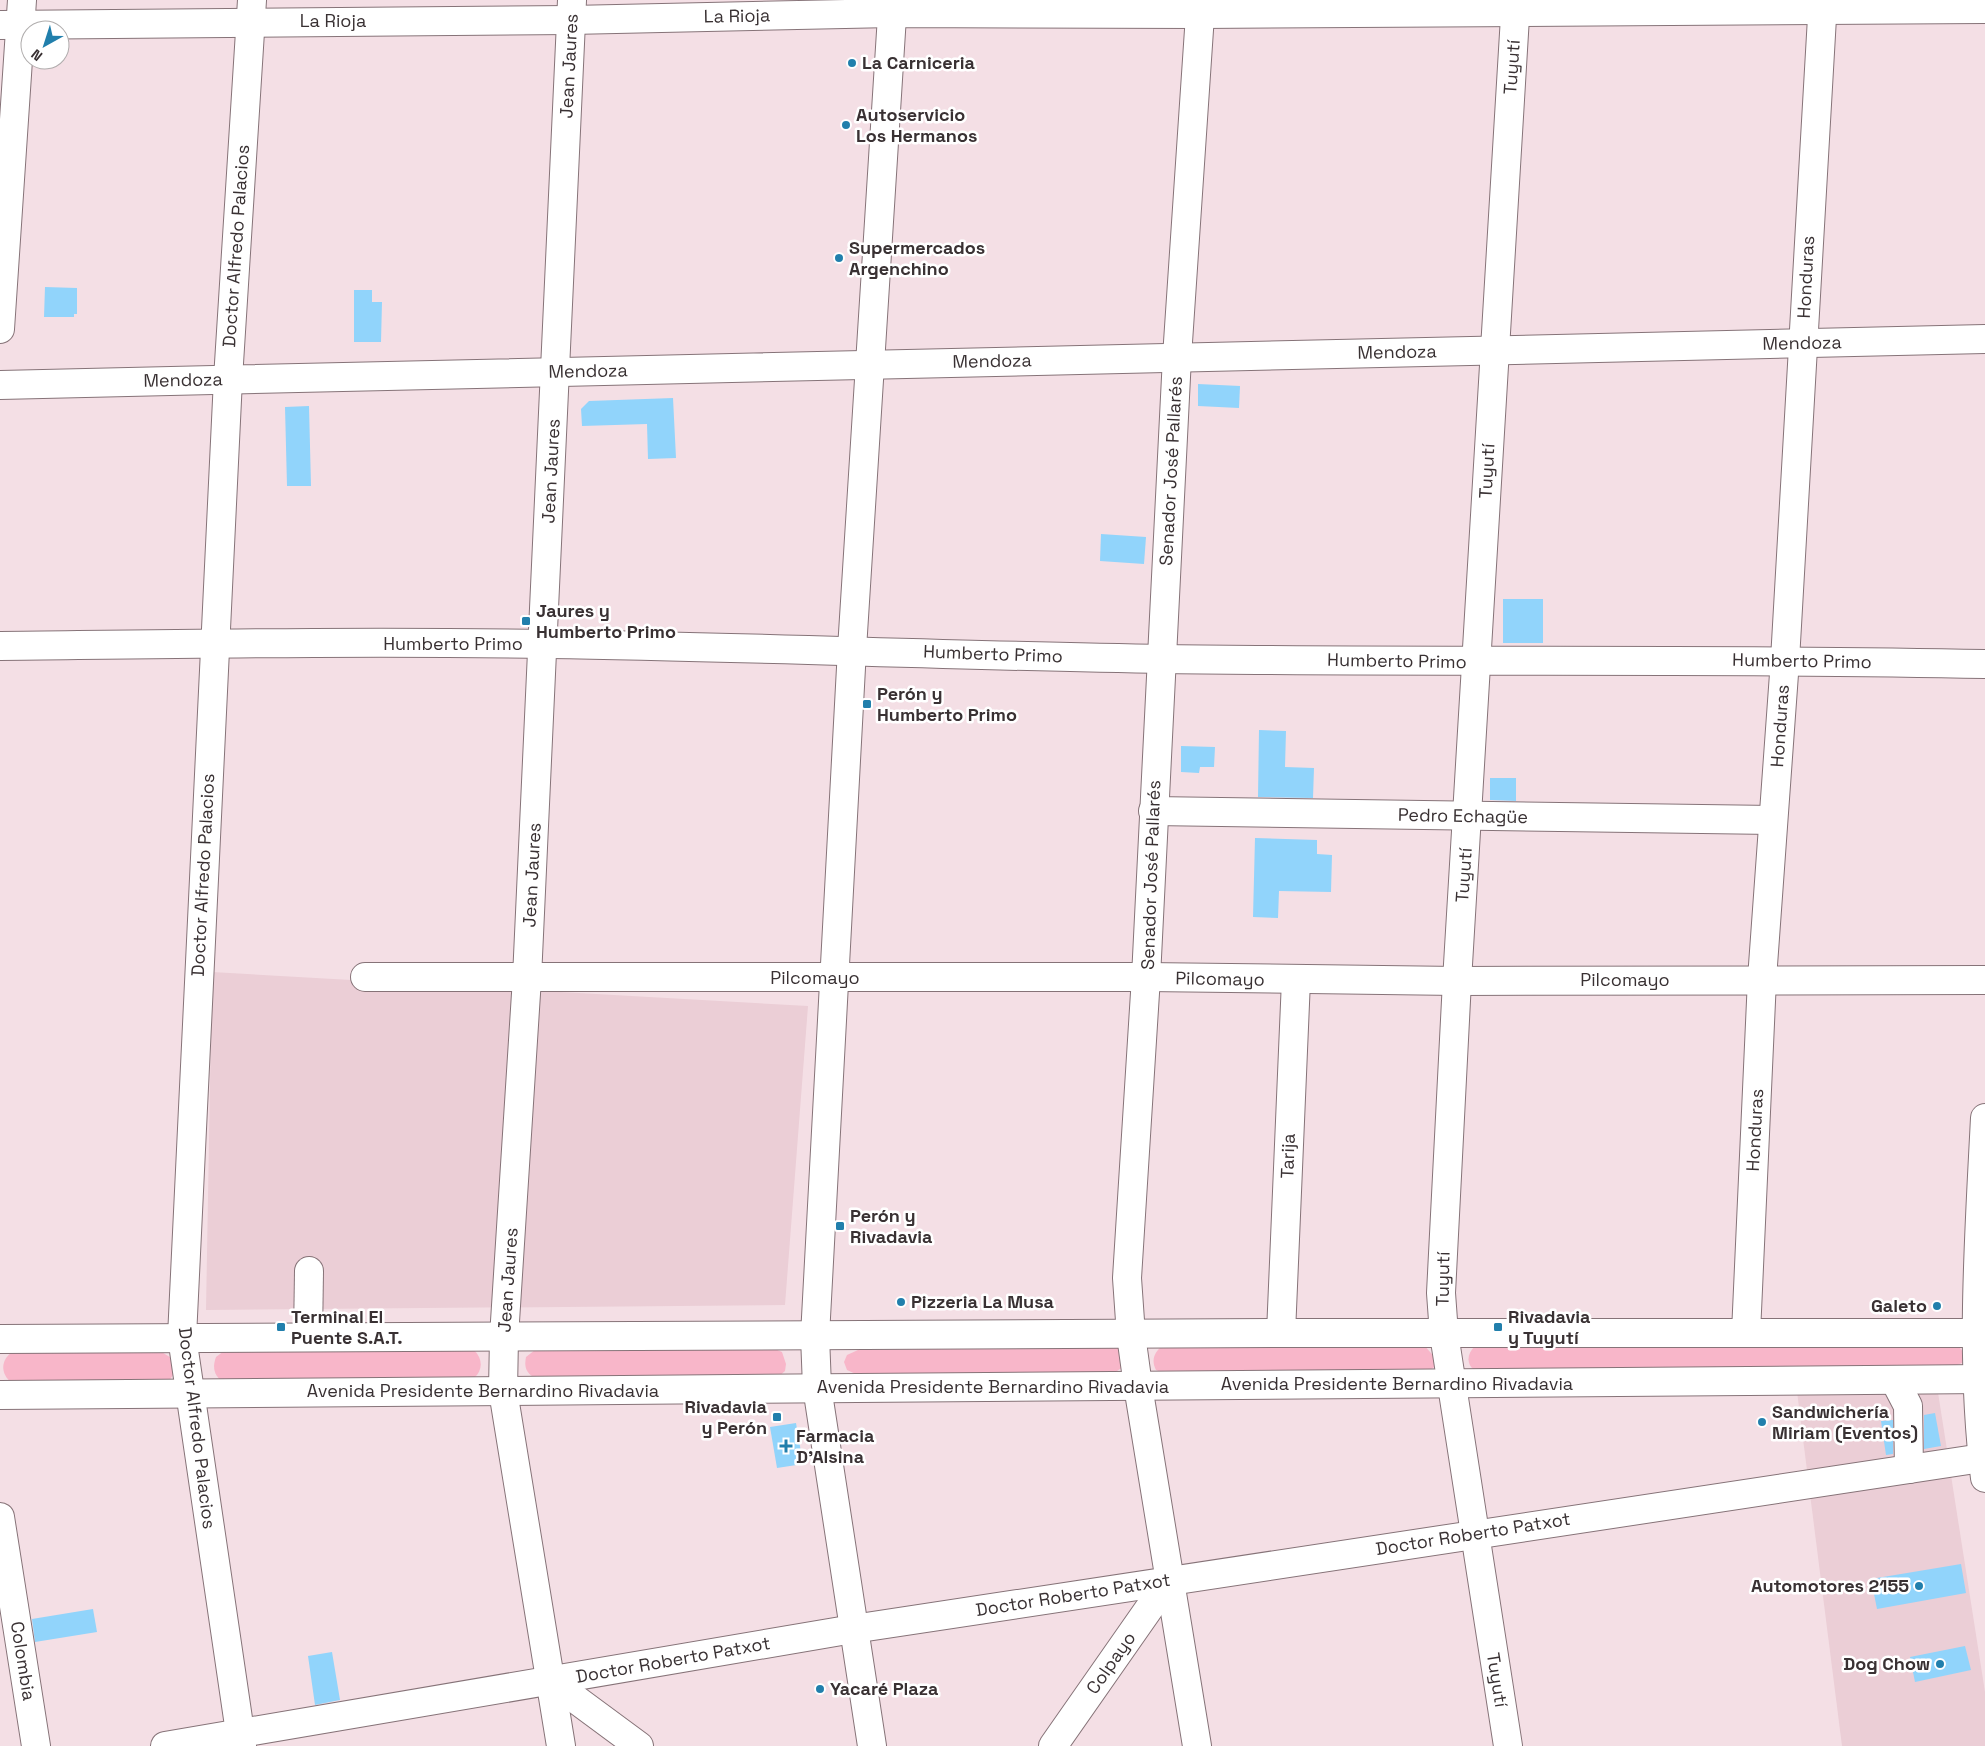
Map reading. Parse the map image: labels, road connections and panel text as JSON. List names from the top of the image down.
{
  "streets": {
    "street": [
      "La Rioja",
      "Jean Jaures",
      "Tuyutí",
      "Doctor Alfredo Palacios",
      "Honduras",
      "Mendoza",
      "Senador José Pallarés",
      "Humberto Primo",
      "Pedro Echagüe",
      "Pilcomayo",
      "Tarija",
      "Avenida Presidente Bernardino Rivadavia",
      "Doctor Roberto Patxot",
      "Colombia",
      "Colpayo"
    ]
  },
  "crossings": [
    ["La Rioja", "Jean Jaures"],
    ["La Rioja", "Tuyutí"],
    ["La Rioja", "Doctor Alfredo Palacios"],
    ["La Rioja", "Honduras"],
    ["La Rioja", "Senador José Pallarés"],
    ["Jean Jaures", "Mendoza"],
    ["Jean Jaures", "Humberto Primo"],
    ["Jean Jaures", "Pilcomayo"],
    ["Jean Jaures", "Avenida Presidente Bernardino Rivadavia"],
    ["Jean Jaures", "Doctor Roberto Patxot"],
    ["Tuyutí", "Mendoza"],
    ["Tuyutí", "Humberto Primo"],
    ["Tuyutí", "Pedro Echagüe"],
    ["Tuyutí", "Pilcomayo"],
    ["Tuyutí", "Avenida Presidente Bernardino Rivadavia"],
    ["Tuyutí", "Doctor Roberto Patxot"],
    ["Doctor Alfredo Palacios", "Mendoza"],
    ["Doctor Alfredo Palacios", "Humberto Primo"],
    ["Doctor Alfredo Palacios", "Avenida Presidente Bernardino Rivadavia"],
    ["Doctor Alfredo Palacios", "Doctor Roberto Patxot"],
    ["Honduras", "Mendoza"],
    ["Honduras", "Humberto Primo"],
    ["Honduras", "Pedro Echagüe"],
    ["Honduras", "Pilcomayo"],
    ["Mendoza", "Senador José Pallarés"],
    ["Senador José Pallarés", "Humberto Primo"],
    ["Senador José Pallarés", "Pedro Echagüe"],
    ["Senador José Pallarés", "Pilcomayo"],
    ["Senador José Pallarés", "Avenida Presidente Bernardino Rivadavia"],
    ["Senador José Pallarés", "Doctor Roberto Patxot"],
    ["Senador José Pallarés", "Colpayo"],
    ["Pilcomayo", "Tarija"],
    ["Doctor Roberto Patxot", "Colpayo"]
  ],
  "places": {
    "other": [
      "La Carniceria",
      "Autoservicio Los Hermanos",
      "Supermercados Argenchino",
      "Pizzeria La Musa",
      "Galeto",
      "Sandwichería Miriam (Eventos)",
      "Automotores 2155",
      "Dog Chow",
      "Yacaré Plaza"
    ],
    "transit": [
      "Jaures y Humberto Primo",
      "Perón y Humberto Primo",
      "Perón y Rivadavia",
      "Terminal El Puente S.A.T.",
      "Rivadavia y Tuyutí",
      "Rivadavia y Perón"
    ],
    "health": ["Farmacia D'Alsina"]
  },
  "north": "bottom left"
}
